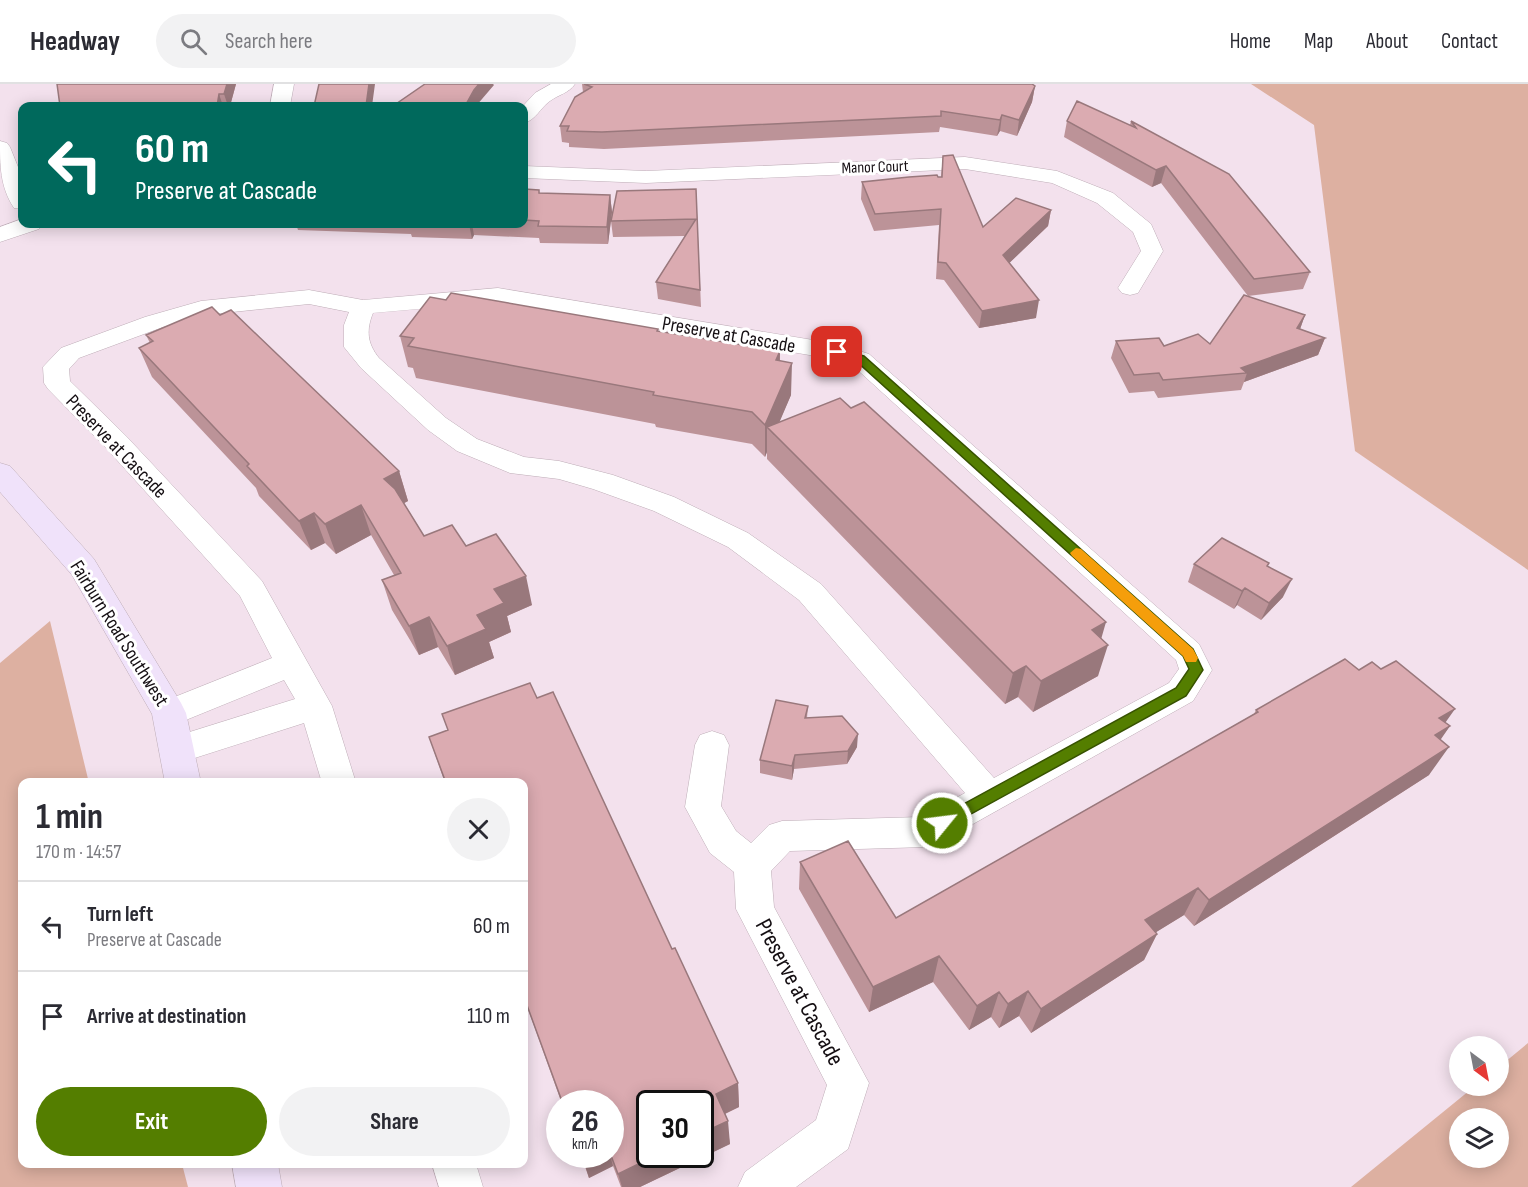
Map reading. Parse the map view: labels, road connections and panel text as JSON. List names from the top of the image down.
{
  "streets": {
    "street": ["Manor Court", "Preserve at Cascade", "Fairburn Road Southwest"]
  },
  "north": "bottom right",
  "page": {
    "header": "Headway",
    "search": "Search here",
    "nav": [
      "Home",
      "Map",
      "About",
      "Contact"
    ],
    "turn": ["60 m", "Preserve at Cascade"],
    "heading": ["1 min", "170 m · 14:57"],
    "list": [
      {
        "name": "Turn left",
        "note": "Preserve at Cascade",
        "value": "60 m"
      },
      {
        "name": "Arrive at destination",
        "value": "110 m"
      }
    ],
    "buttons": ["Exit", "Share"],
    "speed": "26 km/h",
    "limit": "30"
  }
}
